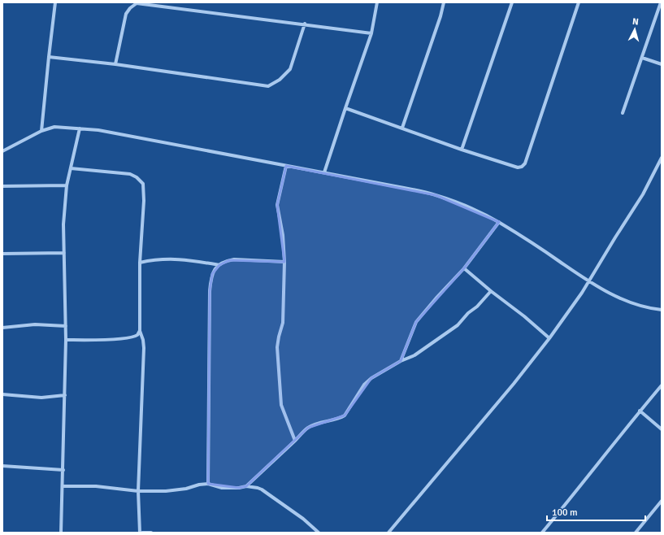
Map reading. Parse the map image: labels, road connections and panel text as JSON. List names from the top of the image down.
{
  "scale_bar": "100 m",
  "north": "top"
}
